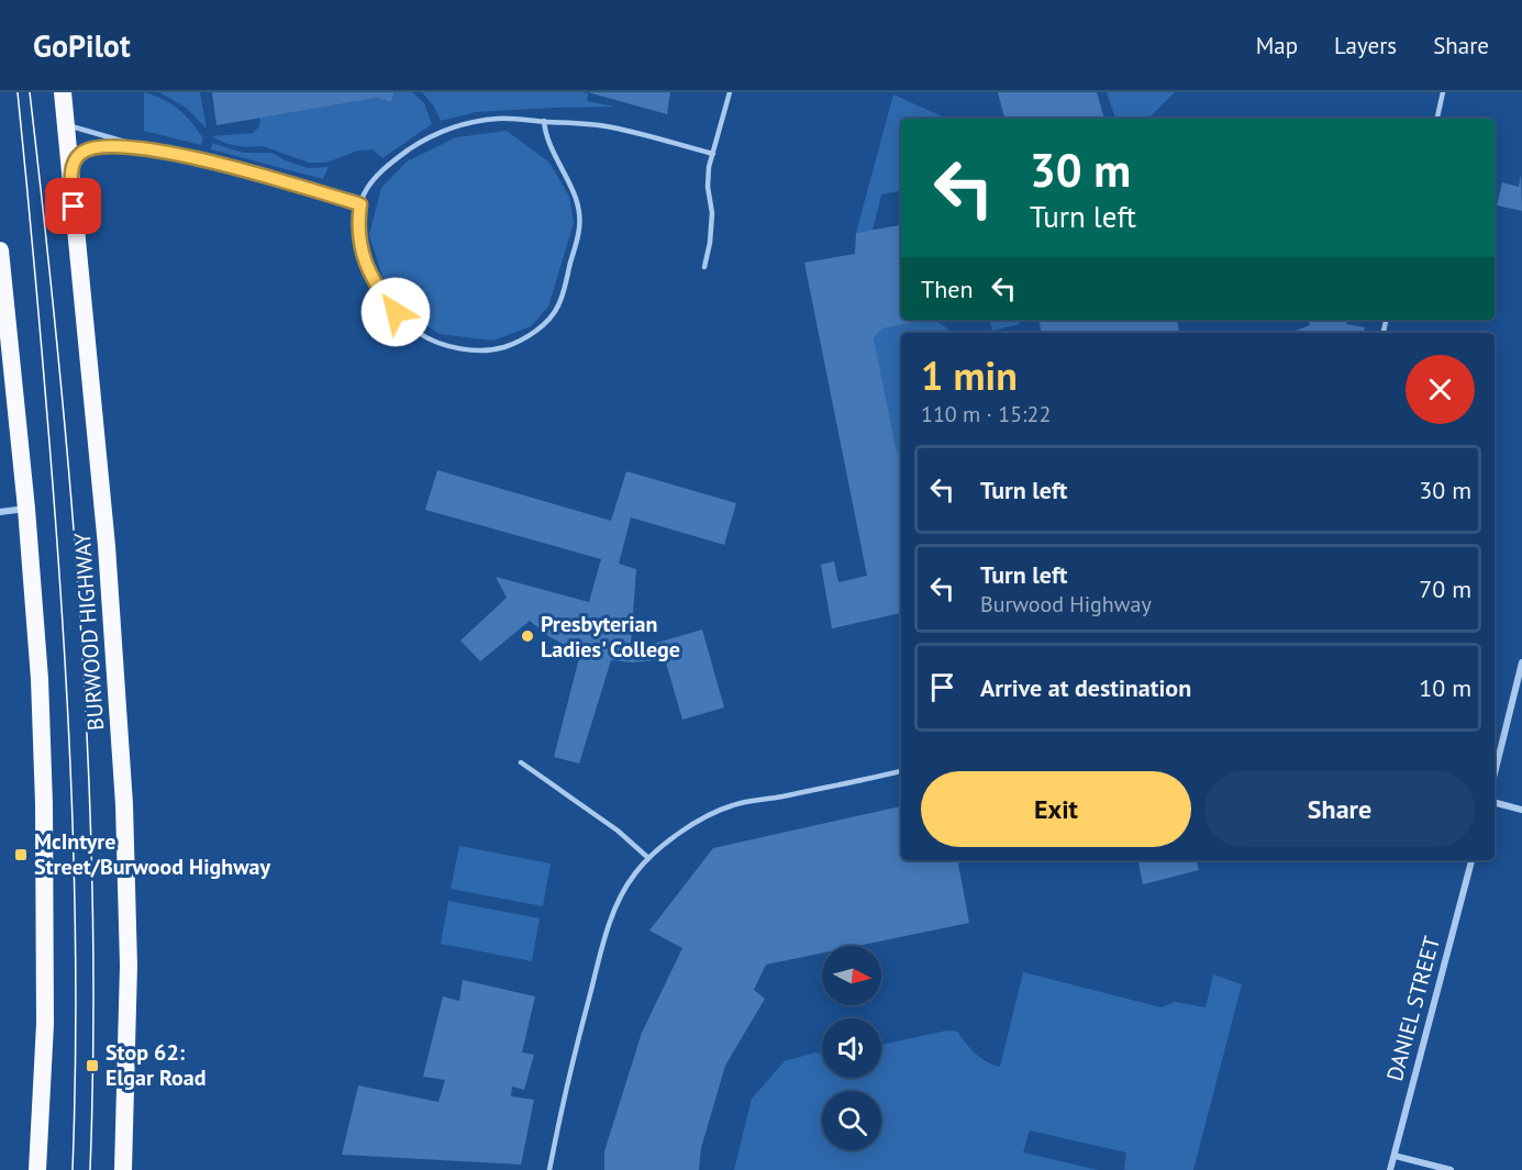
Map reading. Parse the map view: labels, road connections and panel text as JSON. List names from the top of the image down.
{
  "streets": {
    "highway": ["BURWOOD HIGHWAY"],
    "street": ["DANIEL STREET"]
  },
  "places": {
    "other": ["Presbyterian Ladies' College"],
    "transit": ["McIntyre Street/Burwood Highway", "Stop 62: Elgar Road"]
  },
  "north": "right",
  "page": {
    "header": "GoPilot",
    "nav": ["Map", "Layers", "Share"],
    "turn": ["30 m", "Turn left"],
    "then": "Then",
    "heading": ["1 min", "110 m · 15:22"],
    "list": [
      {
        "name": "Turn left",
        "value": "30 m"
      },
      {
        "name": "Turn left",
        "note": "Burwood Highway",
        "value": "70 m"
      },
      {
        "name": "Arrive at destination",
        "value": "10 m"
      }
    ],
    "buttons": ["Exit", "Share"]
  }
}
